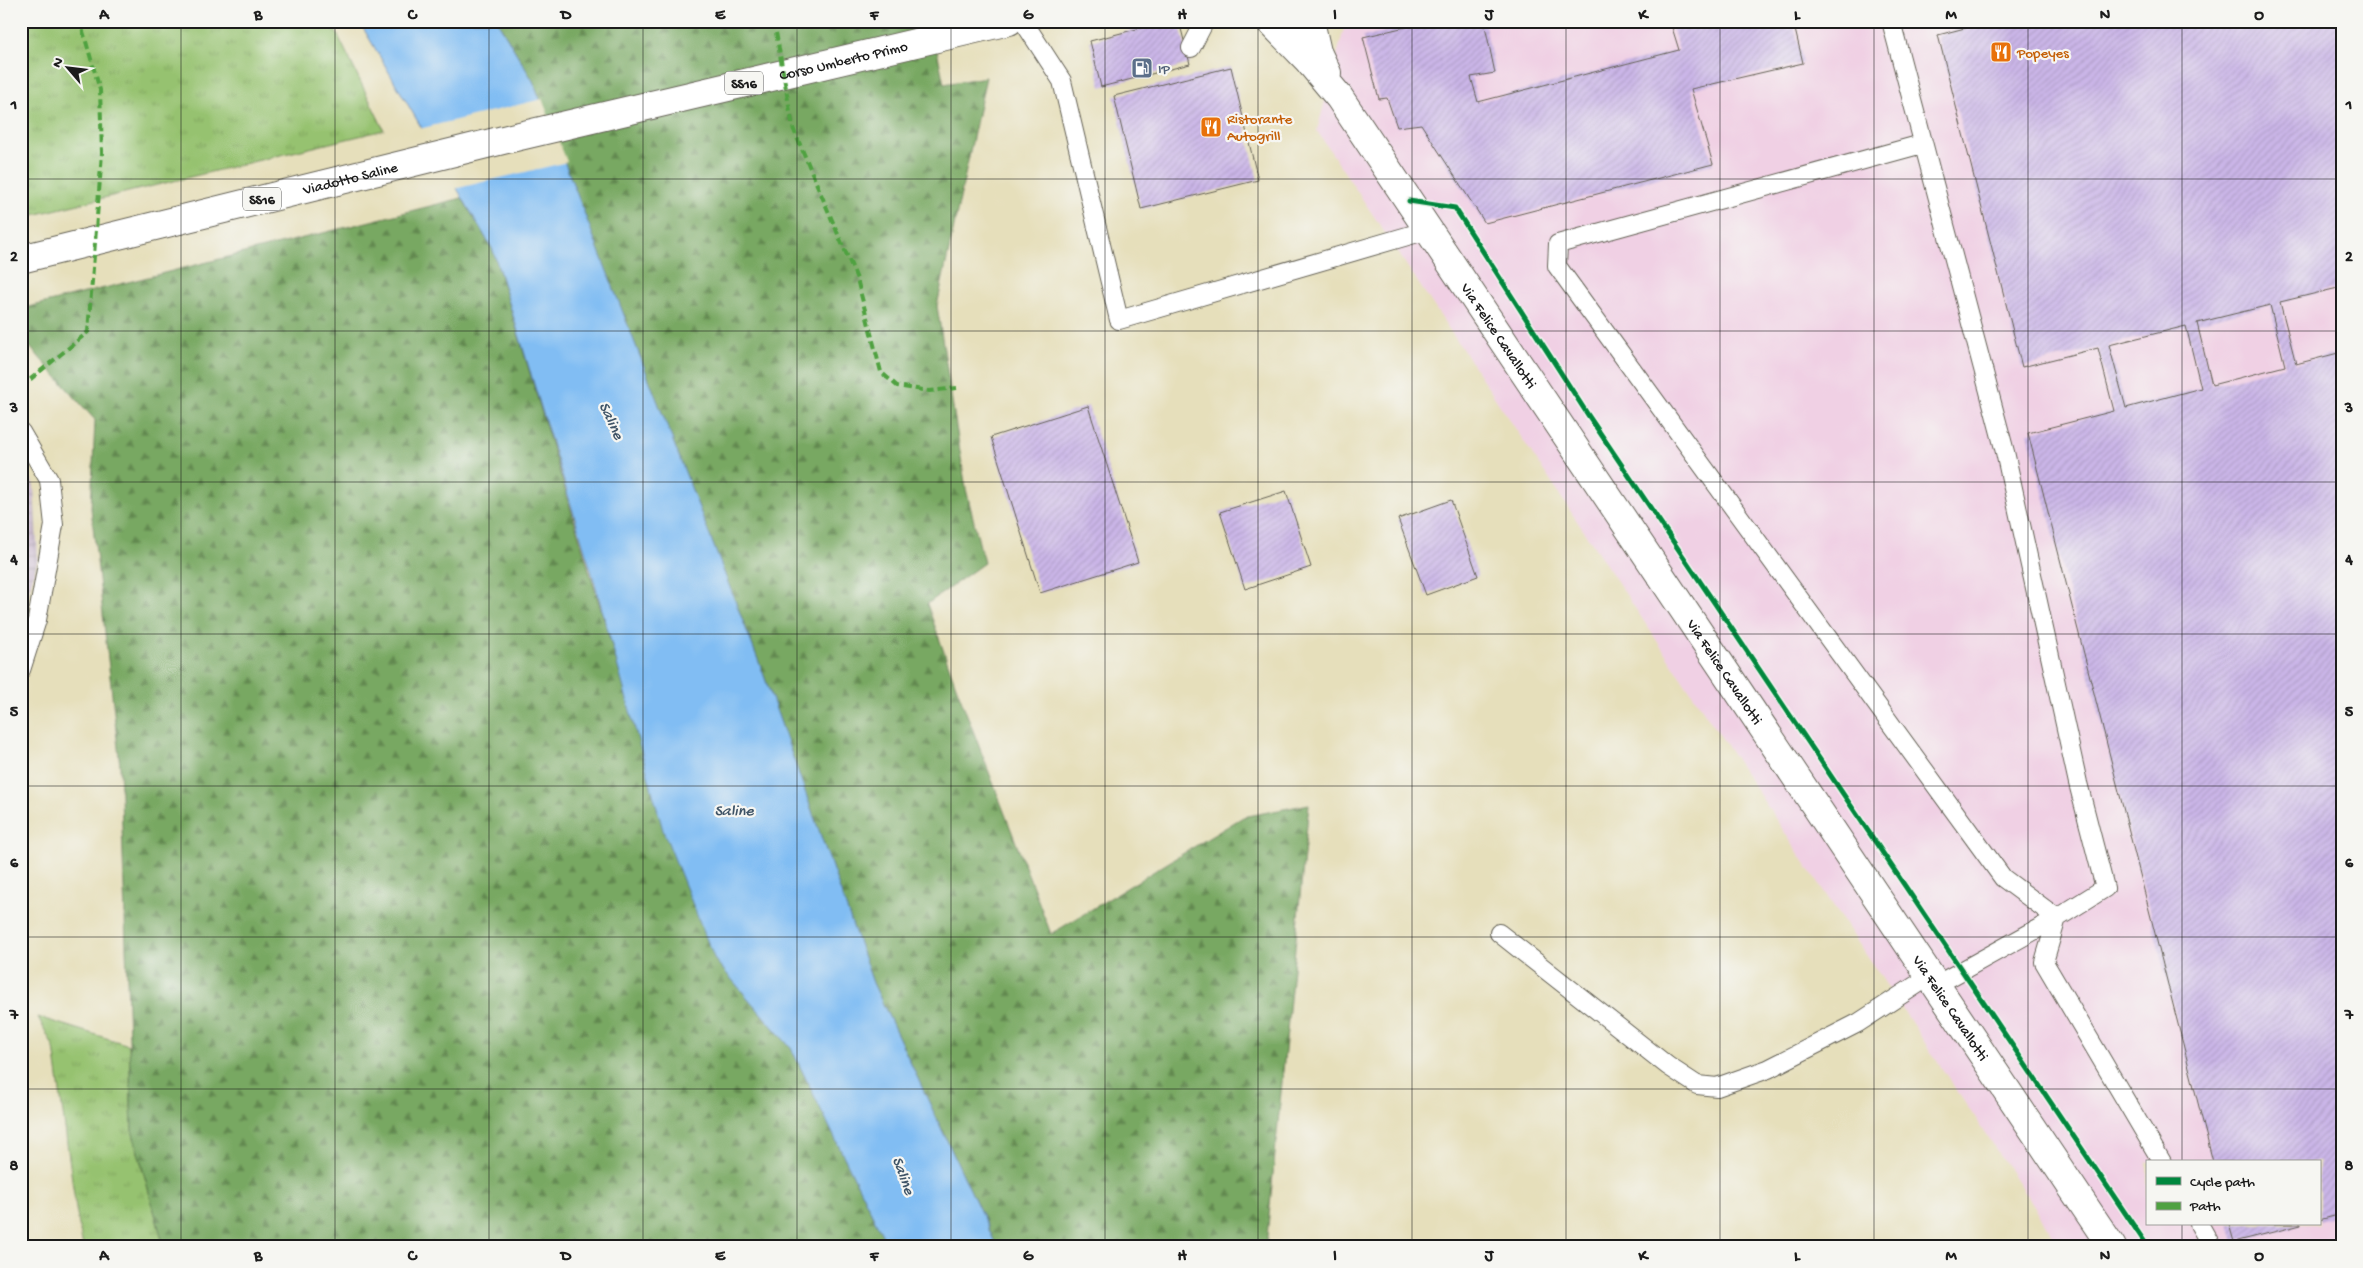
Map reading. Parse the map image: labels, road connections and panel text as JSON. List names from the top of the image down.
{
  "streets": {
    "main road": [
      "Corso Umberto Primo",
      "SS16",
      "Viadotto Saline",
      "Via Felice Cavallotti"
    ]
  },
  "crossings": [
    ["Corso Umberto Primo", "Viadotto Saline"]
  ],
  "water": ["Saline"],
  "places": {
    "restaurant": ["Popeyes", "Ristorante Autogrill"],
    "fuel station": ["IP"]
  },
  "legend": ["Cycle path", "Path"],
  "north": "top left",
  "grid": {
    "columns": [
      "A",
      "B",
      "C",
      "D",
      "E",
      "F",
      "G",
      "H",
      "I",
      "J",
      "K",
      "L",
      "M",
      "N",
      "O"
    ],
    "rows": [
      "1",
      "2",
      "3",
      "4",
      "5",
      "6",
      "7",
      "8"
    ]
  }
}
